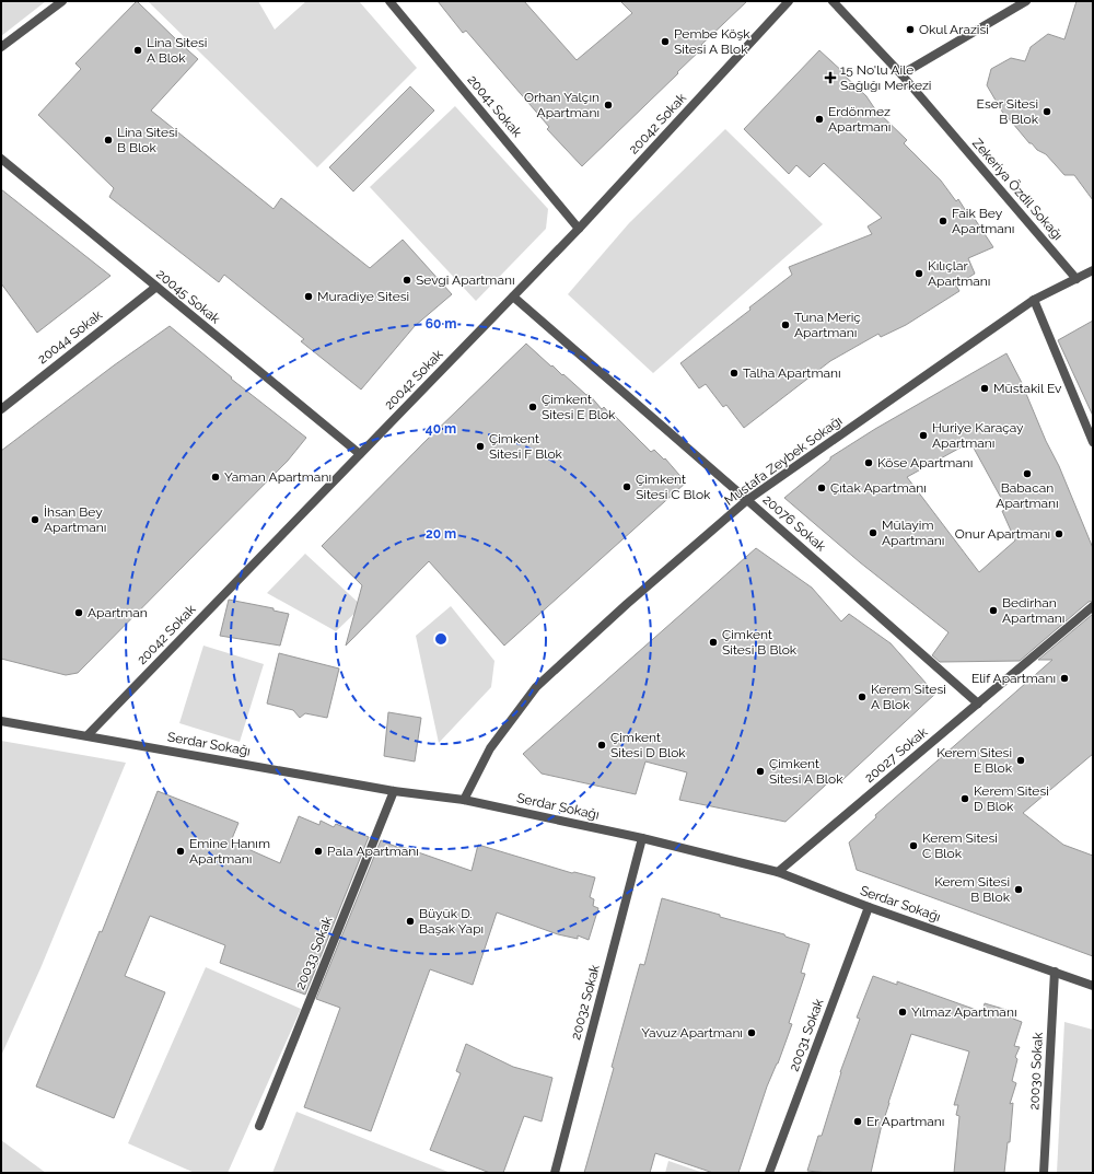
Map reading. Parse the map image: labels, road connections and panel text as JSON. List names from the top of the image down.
{
  "streets": {
    "street": [
      "20041 Sokak",
      "20042 Sokak",
      "Zekeriya Özdil Sokağı",
      "20045 Sokak",
      "20044 Sokak",
      "Mustafa Zeybek Sokağı",
      "20076 Sokak",
      "Serdar Sokağı",
      "20027 Sokak",
      "20033 Sokak",
      "20032 Sokak",
      "20031 Sokak",
      "20030 Sokak"
    ]
  },
  "crossings": [
    ["20041 Sokak", "20042 Sokak"],
    ["20042 Sokak", "20045 Sokak"],
    ["20042 Sokak", "20076 Sokak"],
    ["20042 Sokak", "Serdar Sokağı"],
    ["Zekeriya Özdil Sokağı", "Mustafa Zeybek Sokağı"],
    ["20045 Sokak", "20044 Sokak"],
    ["Mustafa Zeybek Sokağı", "20076 Sokak"],
    ["Mustafa Zeybek Sokağı", "Serdar Sokağı"],
    ["20076 Sokak", "20027 Sokak"],
    ["Serdar Sokağı", "20027 Sokak"],
    ["Serdar Sokağı", "20033 Sokak"],
    ["Serdar Sokağı", "20032 Sokak"],
    ["Serdar Sokağı", "20031 Sokak"],
    ["Serdar Sokağı", "20030 Sokak"]
  ],
  "places": {
    "other": [
      "Okul Arazisi",
      "Pembe Köşk Sitesi A Blok",
      "Lina Sitesi A Blok",
      "Orhan Yalçın Apartmanı",
      "Eser Sitesi B Blok",
      "Erdönmez Apartmanı",
      "Lina Sitesi B Blok",
      "Faik Bey Apartmanı",
      "Kılıçlar Apartmanı",
      "Sevgi Apartmanı",
      "Muradiye Sitesi",
      "Tuna Meriç Apartmanı",
      "Talha Apartmanı",
      "Müstakil Ev",
      "Çimkent Sitesi E Blok",
      "Huriye Karaçay Apartmanı",
      "Çimkent Sitesi F Blok",
      "Köse Apartmanı",
      "Babacan Apartmanı",
      "Yaman Apartmanı",
      "Çimkent Sitesi C Blok",
      "Çıtak Apartmanı",
      "İhsan Bey Apartmanı",
      "Mülayim Apartmanı",
      "Onur Apartmanı",
      "Bedirhan Apartmanı",
      "Apartman",
      "Çimkent Sitesi B Blok",
      "Elif Apartmanı",
      "Kerem Sitesi A Blok",
      "Çimkent Sitesi D Blok",
      "Kerem Sitesi E Blok",
      "Çimkent Sitesi A Blok",
      "Kerem Sitesi D Blok",
      "Kerem Sitesi C Blok",
      "Emine Hanım Apartmanı",
      "Pala Apartmanı",
      "Kerem Sitesi B Blok",
      "Büyük D. Başak Yapı",
      "Yılmaz Apartmanı",
      "Yavuz Apartmanı",
      "Er Apartmanı"
    ],
    "health": ["15 No'lu Aile Sağlığı Merkezi"]
  },
  "rings": ["60 m", "40 m", "20 m"]
}
